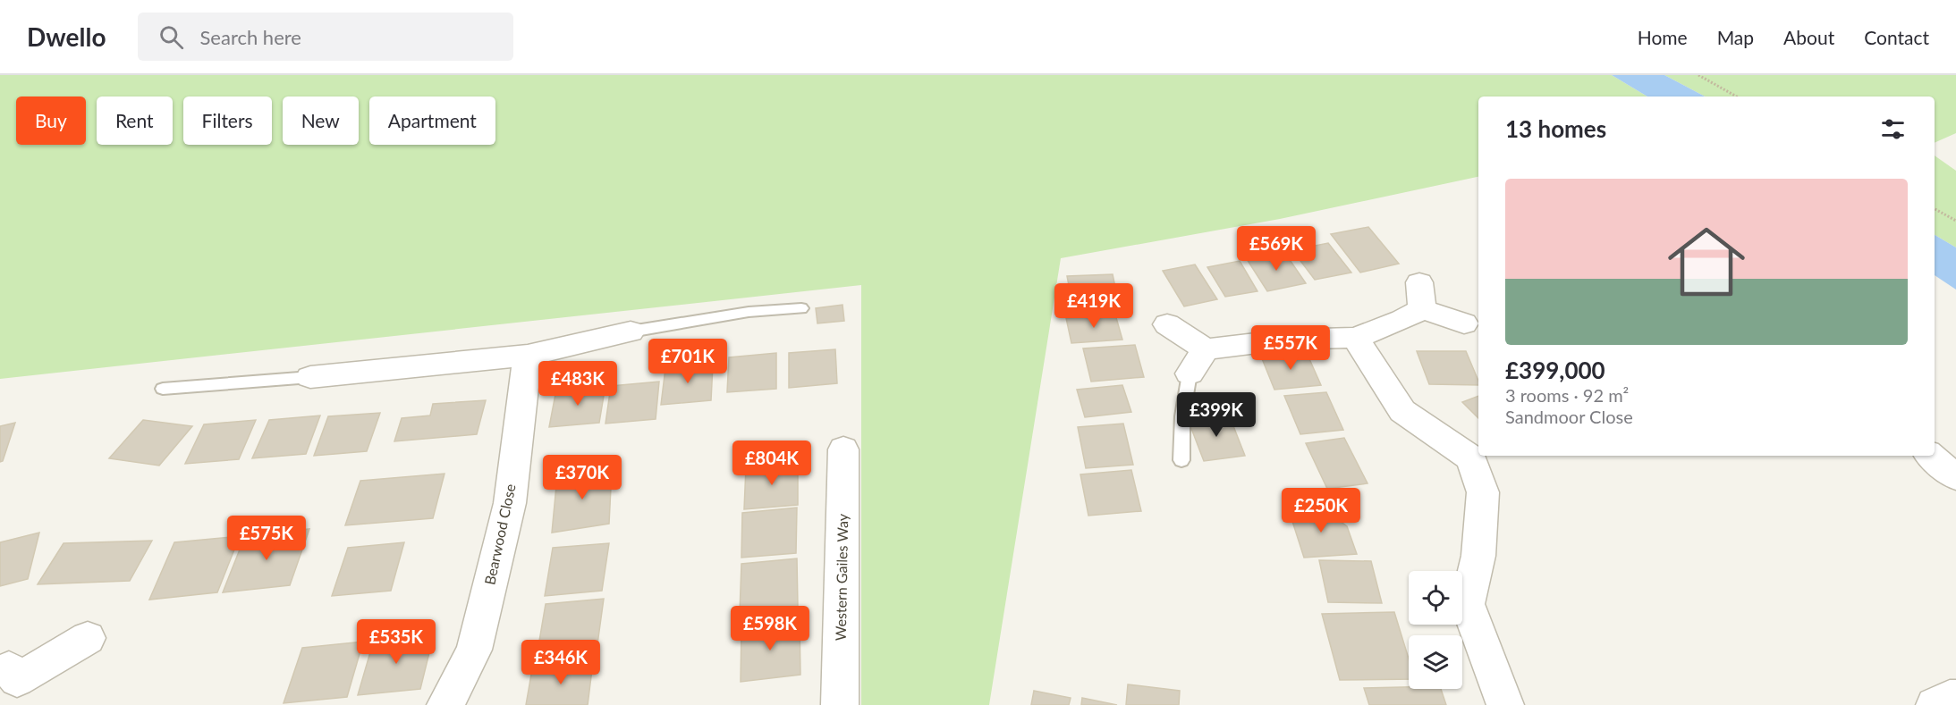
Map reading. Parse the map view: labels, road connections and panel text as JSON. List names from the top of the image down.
{
  "streets": {
    "street": ["Bearwood Close", "Western Gailes Way"]
  },
  "page": {
    "header": "Dwello",
    "search": "Search here",
    "nav": [
      "Home",
      "Map",
      "About",
      "Contact"
    ],
    "chip": [
      "Buy",
      "Rent",
      "Filters",
      "New",
      "Apartment"
    ],
    "heading": "13 homes",
    "list": [
      {
        "name": "£399,000",
        "note": "3 rooms · 92 m² · Sandmoor Close"
      }
    ],
    "price": [
      "£569K",
      "£419K",
      "£557K",
      "£701K",
      "£483K",
      "£399K",
      "£804K",
      "£370K",
      "£250K",
      "£575K",
      "£598K",
      "£535K",
      "£346K"
    ]
  }
}
